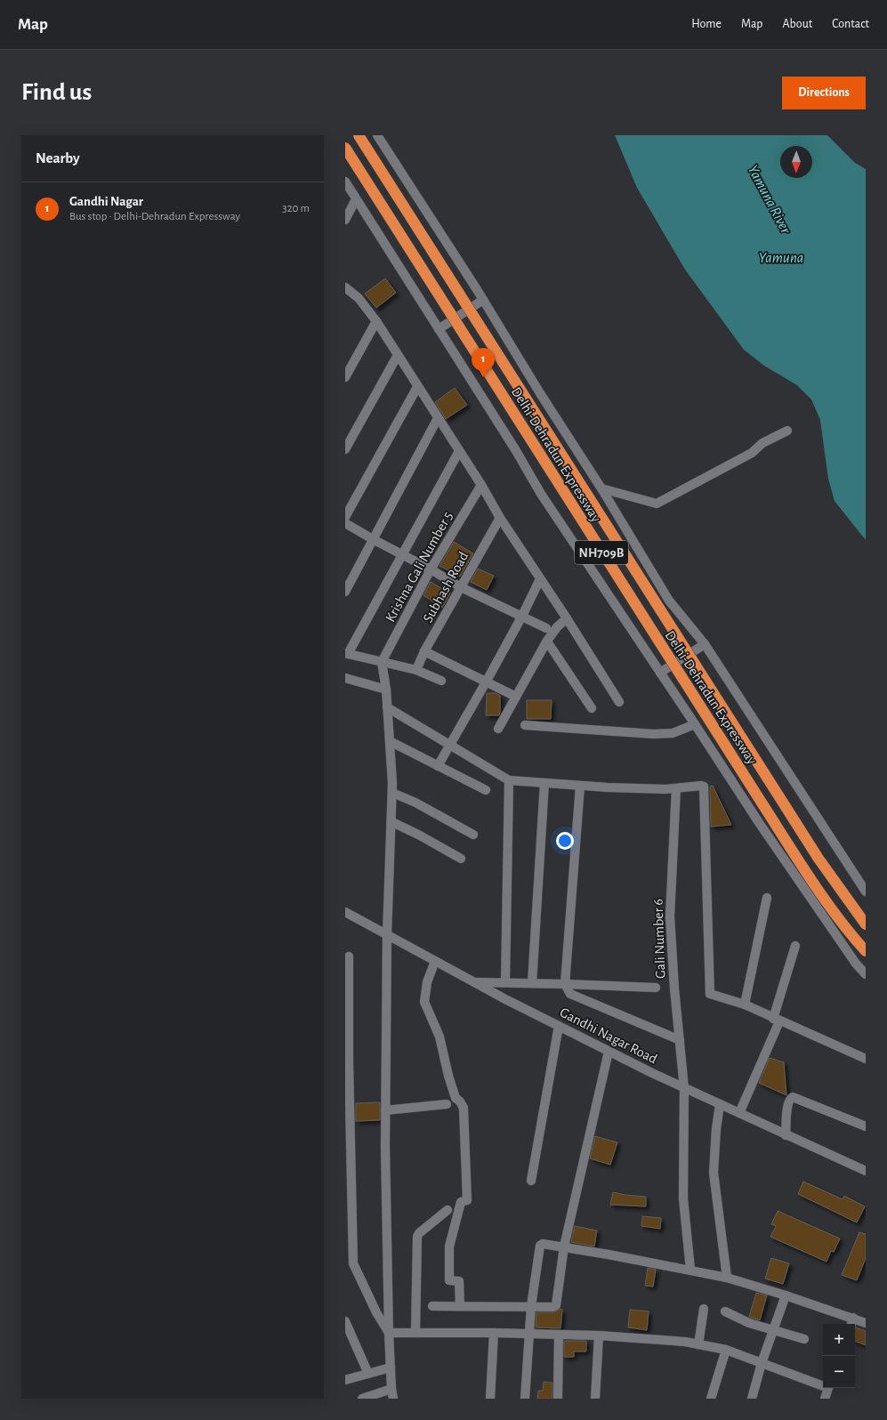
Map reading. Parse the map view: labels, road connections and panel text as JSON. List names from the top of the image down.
{
  "streets": {
    "highway": ["Delhi-Dehradun Expressway", "NH709B"],
    "street": [
      "Krishna Gali Number 5",
      "Subhash Road",
      "Gali Number 6",
      "Gandhi Nagar Road"
    ]
  },
  "crossings": [
    ["Gali Number 6", "Gandhi Nagar Road"]
  ],
  "water": ["Yamuna River", "Yamuna"],
  "north": "bottom",
  "page": {
    "header": "Map",
    "nav": [
      "Home",
      "Map",
      "About",
      "Contact"
    ],
    "buttons": "Directions",
    "title": "Find us",
    "heading": "Nearby",
    "list": [
      {
        "mark": "1",
        "name": "Gandhi Nagar",
        "note": "Bus stop · Delhi-Dehradun Expressway",
        "value": "320 m"
      }
    ],
    "pins": "1",
    "map_buttons": ["+", "−"]
  }
}
